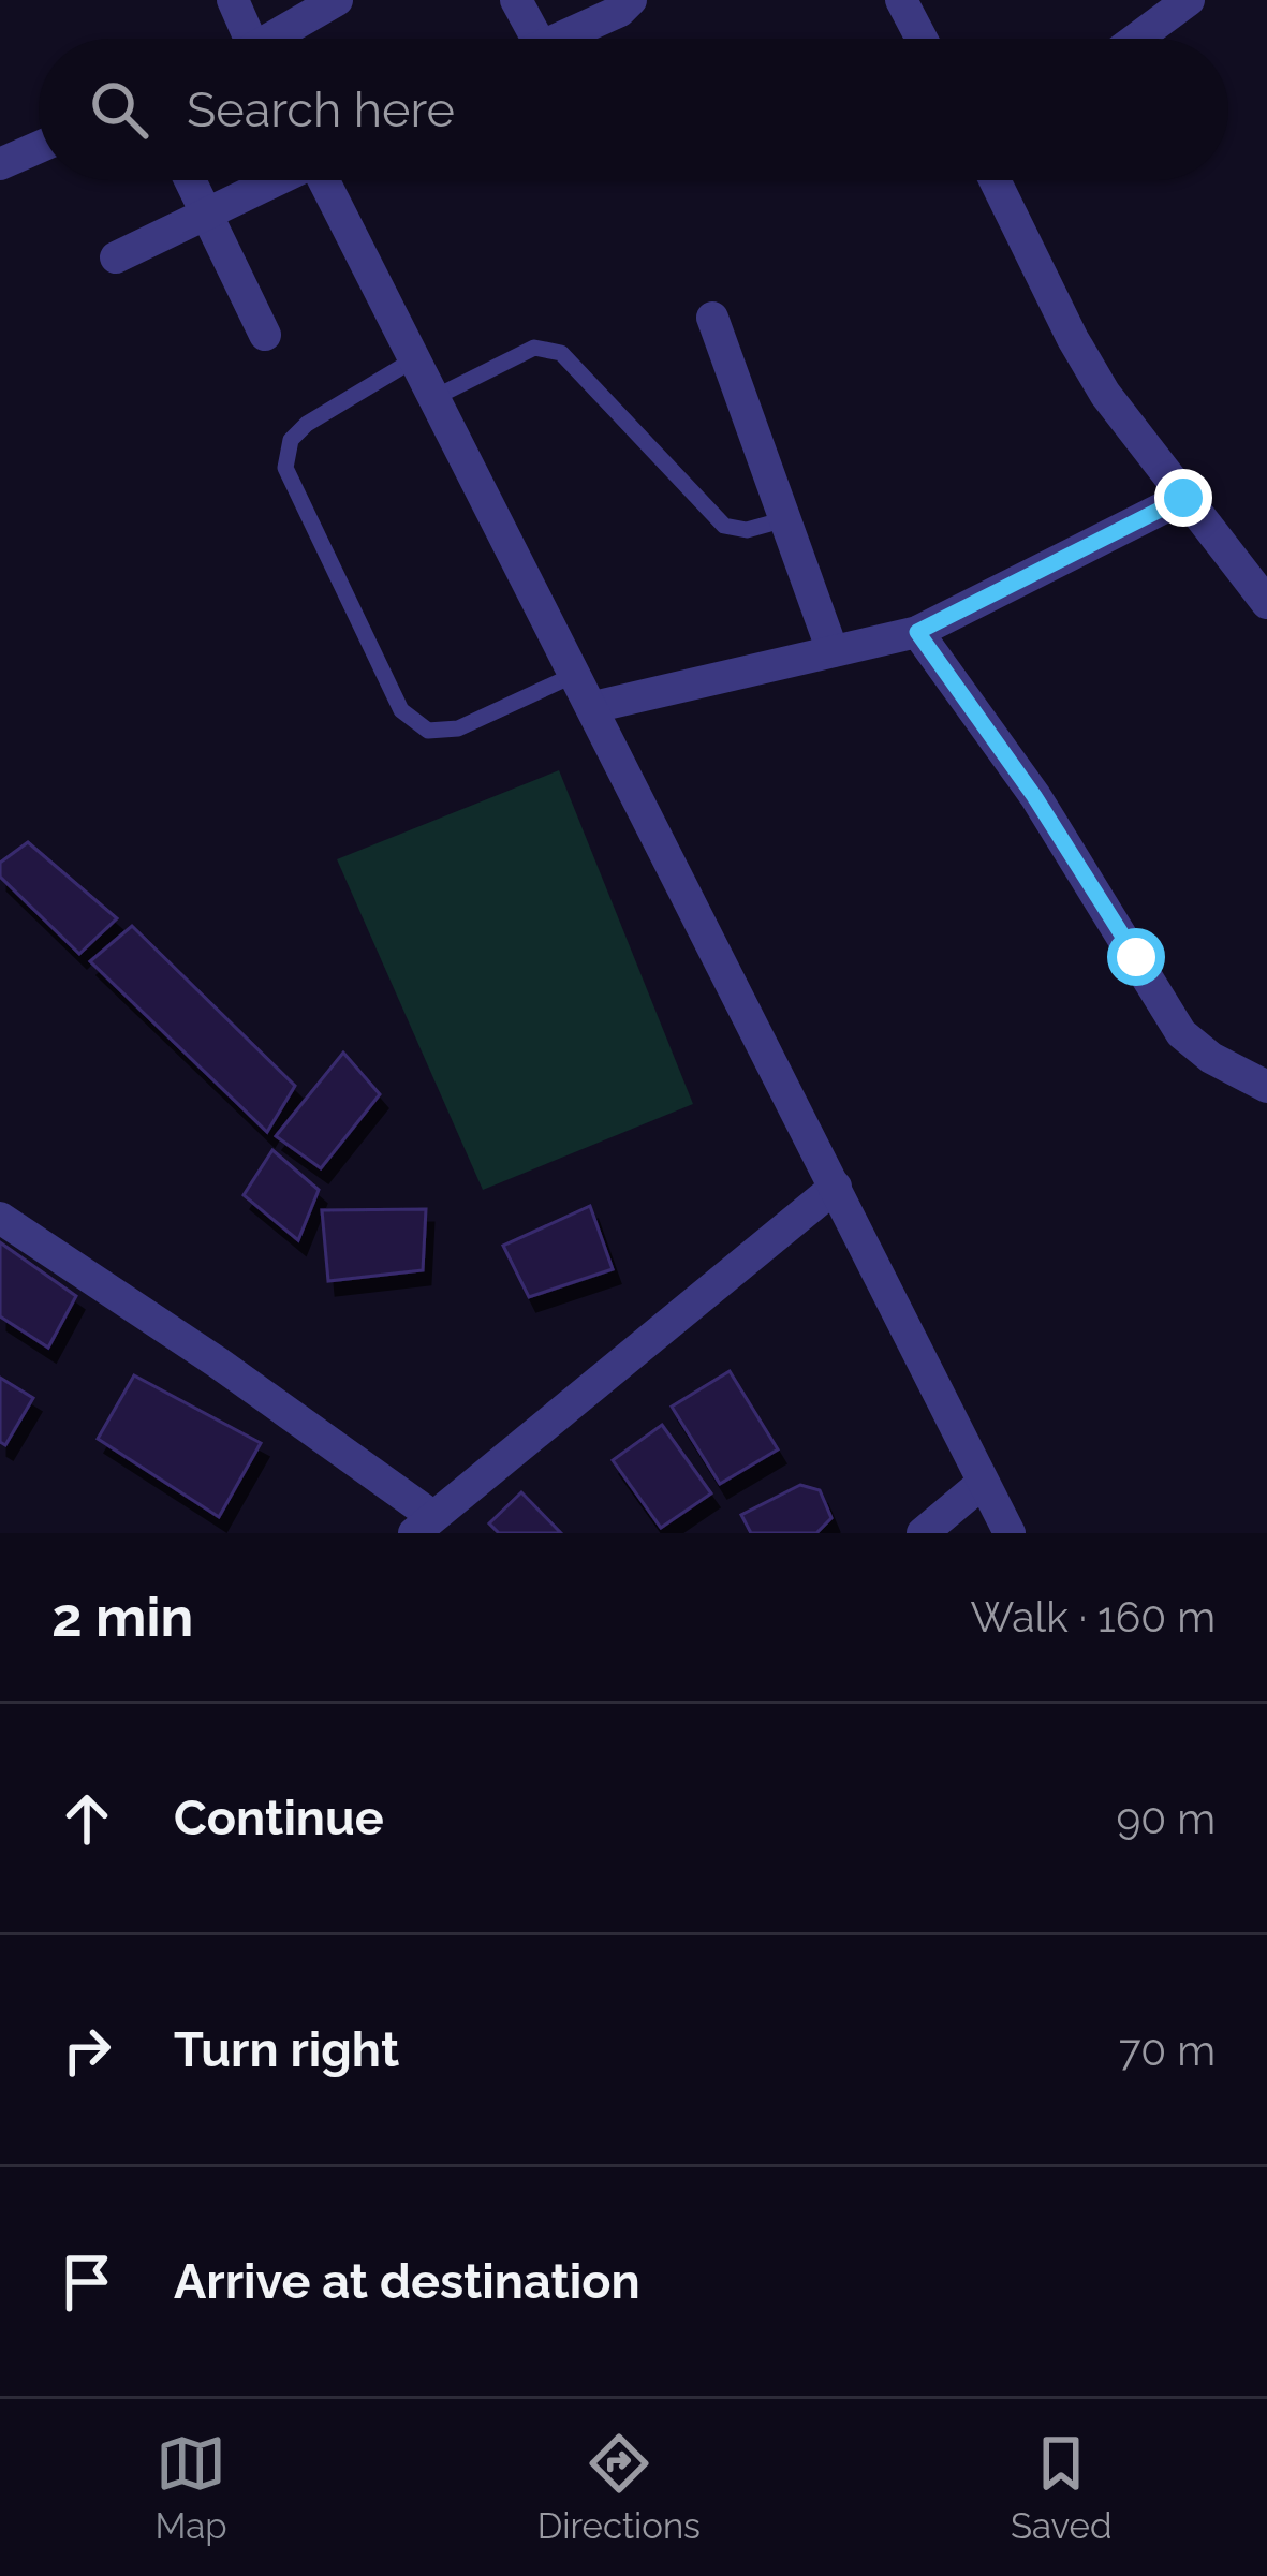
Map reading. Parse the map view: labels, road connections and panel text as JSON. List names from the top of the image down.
{
  "page": {
    "search": "Search here",
    "heading": ["2 min", "Walk · 160 m"],
    "list": [
      ["Continue", "90 m"],
      ["Turn right", "70 m"],
      "Arrive at destination"
    ],
    "nav": ["Map", "Directions", "Saved"]
  }
}
